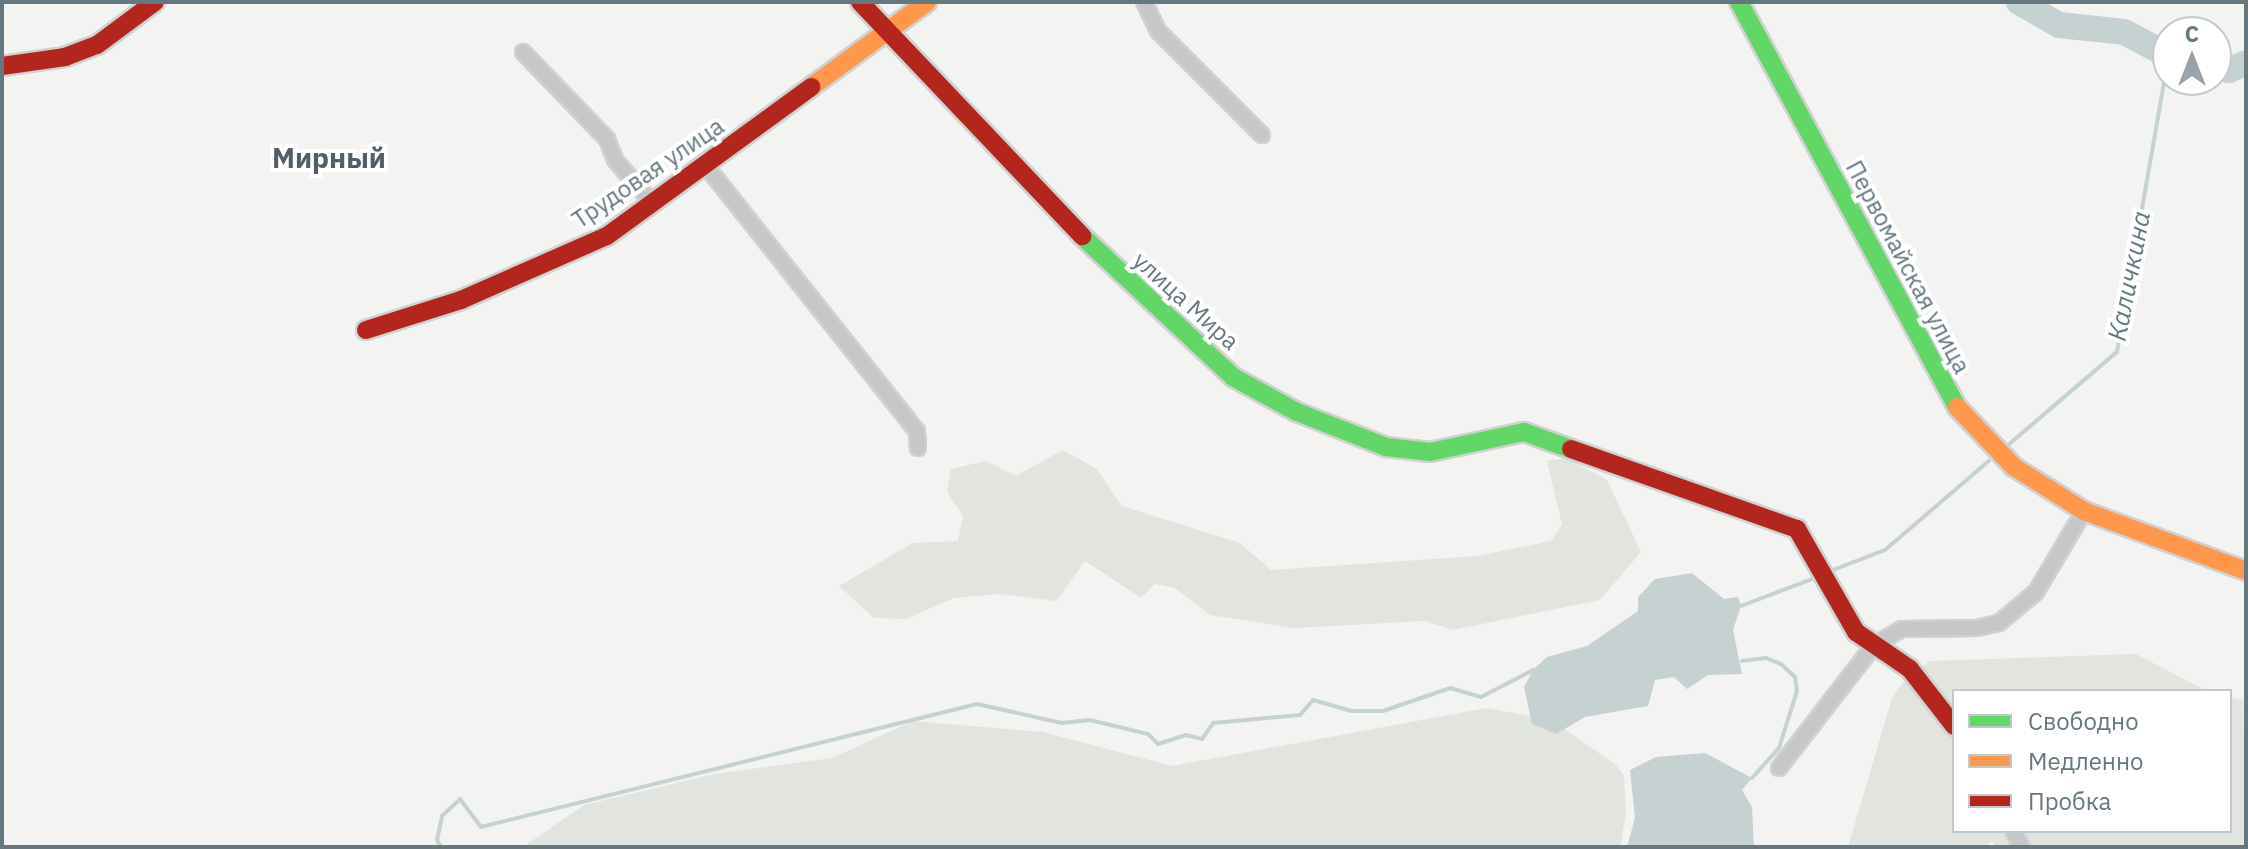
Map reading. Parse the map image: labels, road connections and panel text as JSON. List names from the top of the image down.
{
  "streets": {
    "street": ["Трудовая улица", "Первомайская улица", "улица Мира"]
  },
  "crossings": [
    ["Трудовая улица", "улица Мира"]
  ],
  "districts": ["Мирный"],
  "water": ["Каличкина"],
  "legend": ["Свободно", "Медленно", "Пробка"],
  "north": "top"
}
